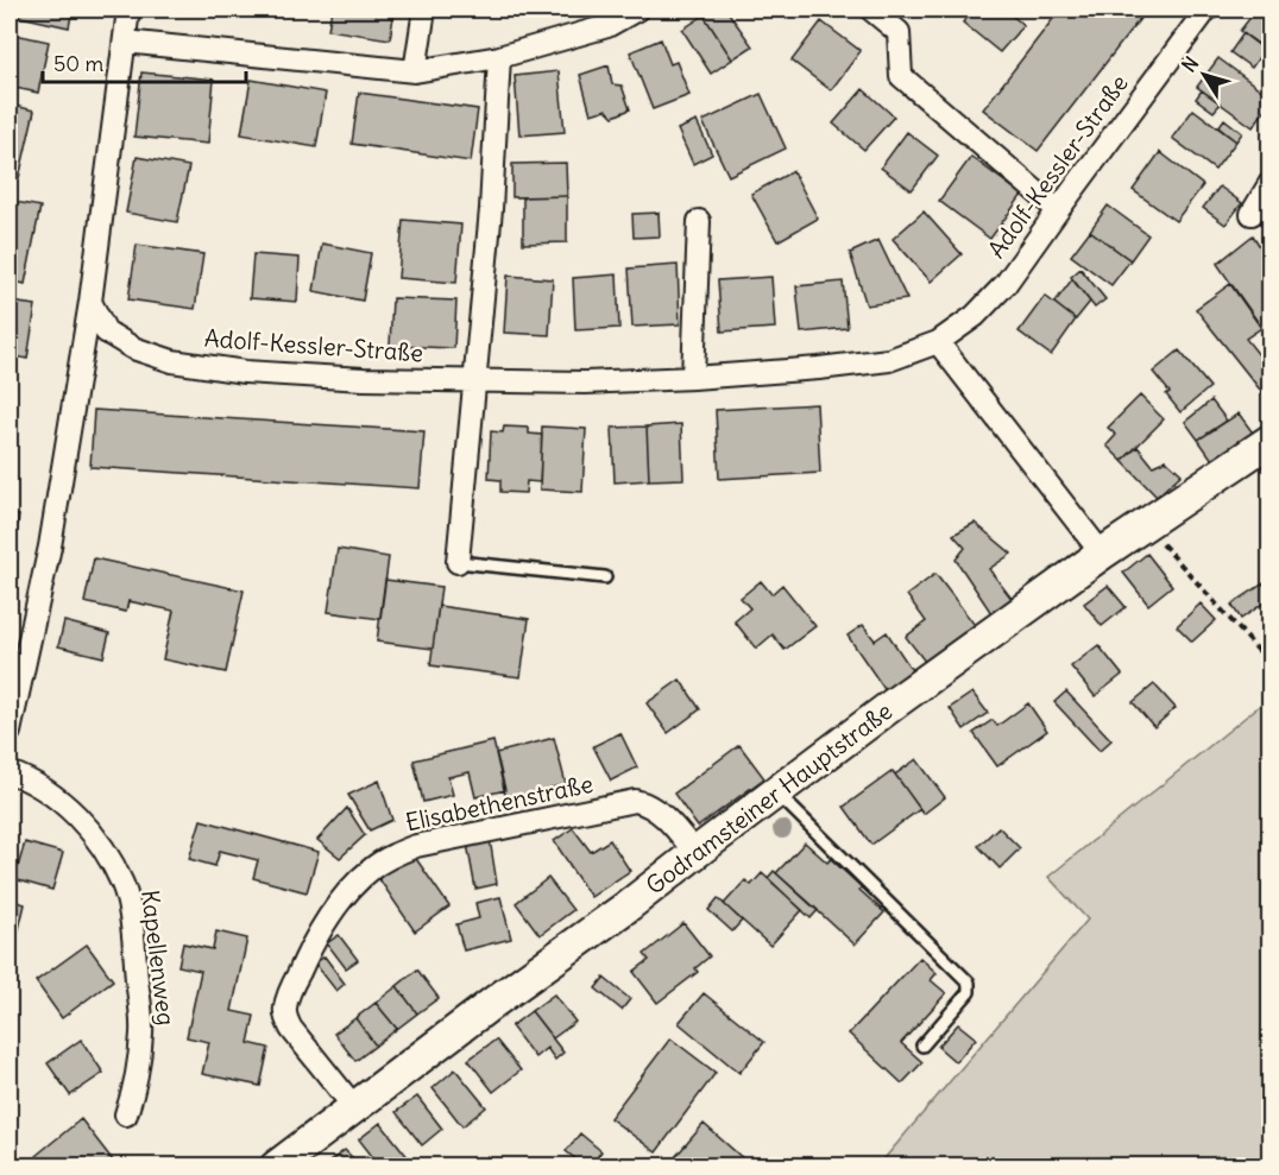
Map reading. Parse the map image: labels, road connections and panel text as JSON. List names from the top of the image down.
{
  "streets": {
    "main road": ["Godramsteiner Hauptstraße"],
    "street": ["Adolf-Kessler-Straße", "Elisabethenstraße", "Kapellenweg"]
  },
  "crossings": [
    ["Godramsteiner Hauptstraße", "Elisabethenstraße"]
  ],
  "scale_bar": "50 m",
  "north": "top left"
}
